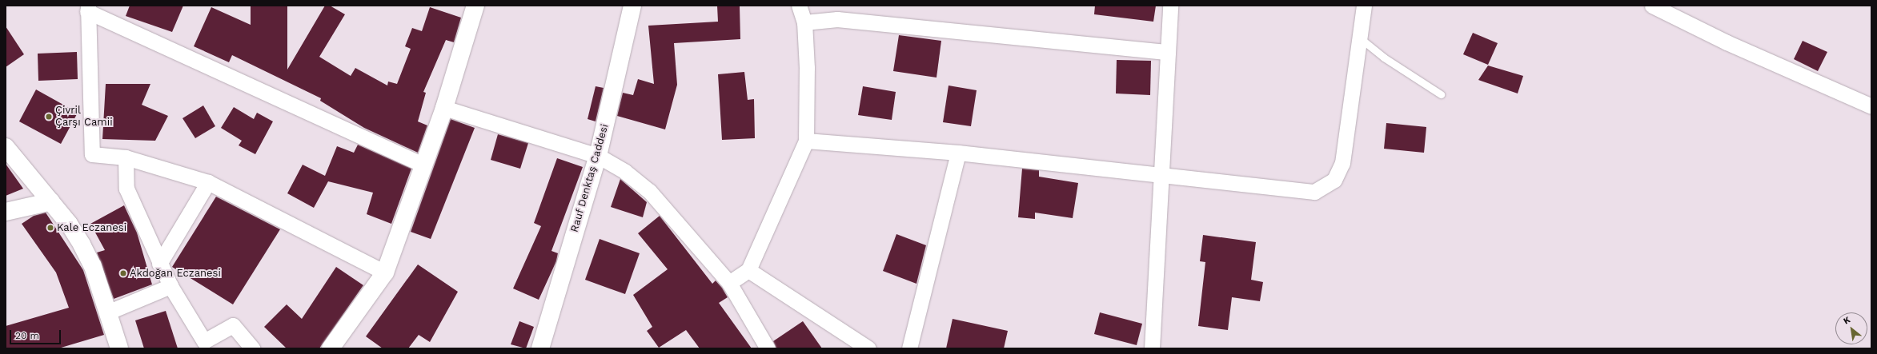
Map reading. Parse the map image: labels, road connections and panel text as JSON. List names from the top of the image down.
{
  "streets": {
    "street": ["Rauf Denktaş Caddesi"]
  },
  "places": ["Çivril Çarşı Camii", "Kale Eczanesi", "Akdoğan Eczanesi"],
  "scale_bar": "20 m",
  "north": "top left"
}
